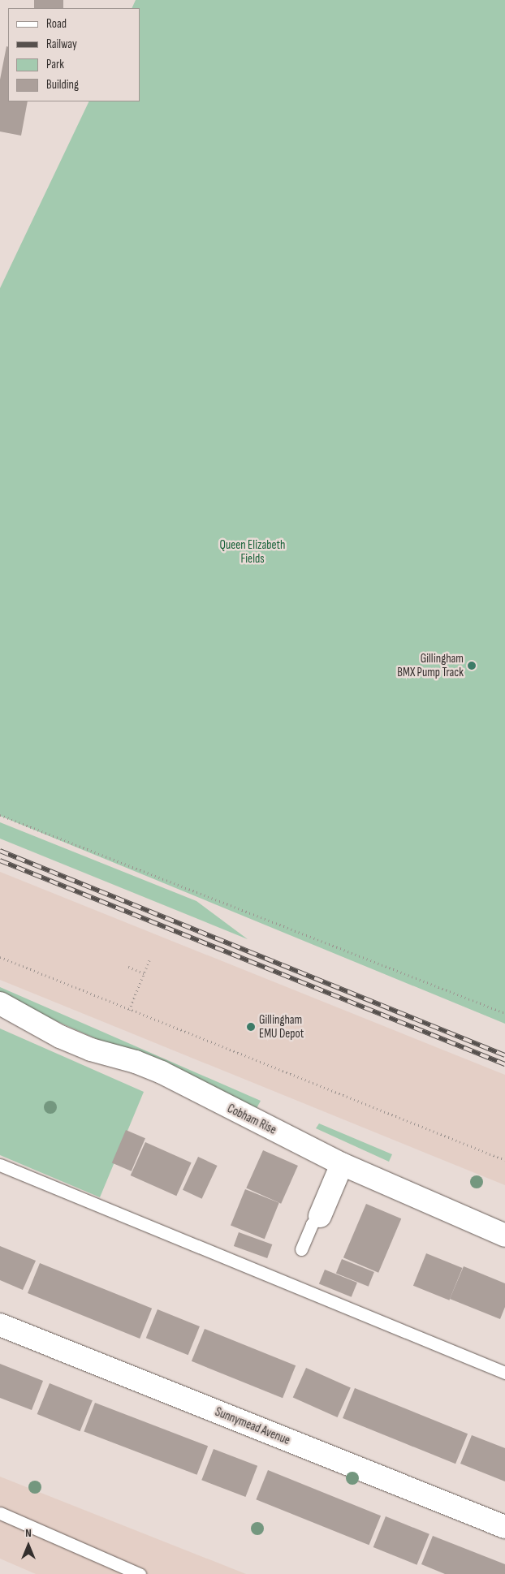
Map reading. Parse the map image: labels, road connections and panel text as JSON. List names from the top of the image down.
{
  "streets": {
    "street": ["Cobham Rise", "Sunnymead Avenue"]
  },
  "parks": ["Queen Elizabeth Fields"],
  "places": ["Gillingham BMX Pump Track", "Gillingham EMU Depot"],
  "legend": [
    "Road",
    "Railway",
    "Park",
    "Building"
  ],
  "north": "top"
}
